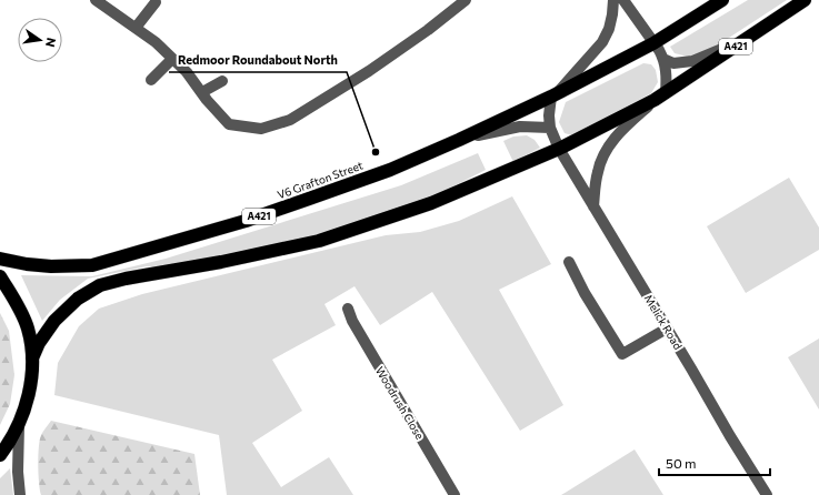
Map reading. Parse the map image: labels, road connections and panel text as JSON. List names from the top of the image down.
{
  "streets": {
    "highway": ["A421", "V6 Grafton Street"],
    "street": ["Melick Road", "Woodrush Close"]
  },
  "crossings": [
    ["A421", "Melick Road"]
  ],
  "places": ["Redmoor Roundabout North"],
  "scale_bar": "50 m",
  "north": "right"
}
